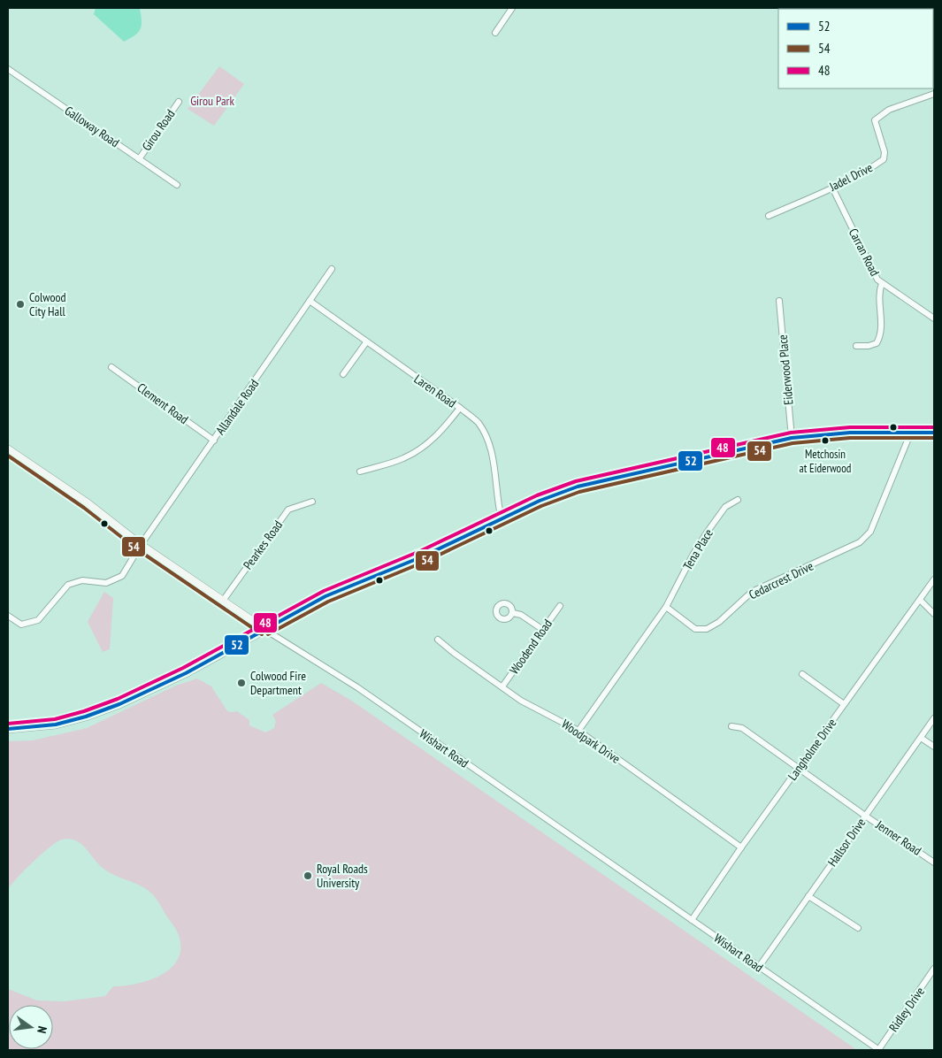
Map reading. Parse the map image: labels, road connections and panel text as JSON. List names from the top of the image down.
{
  "streets": {
    "main road": ["Wishart Road"],
    "street": [
      "Galloway Road",
      "Girou Road",
      "Jadel Drive",
      "Carran Road",
      "Eiderwood Place",
      "Laren Road",
      "Clement Road",
      "Allandale Road",
      "Pearkes Road",
      "Tena Place",
      "Cedarcrest Drive",
      "Woodend Road",
      "Woodpark Drive",
      "Langholme Drive",
      "Jenner Road",
      "Hallsor Drive",
      "Ridley Drive"
    ]
  },
  "crossings": [
    ["Galloway Road", "Girou Road"],
    ["Jadel Drive", "Carran Road"],
    ["Laren Road", "Allandale Road"],
    ["Clement Road", "Allandale Road"],
    ["Allandale Road", "Wishart Road"],
    ["Pearkes Road", "Wishart Road"],
    ["Tena Place", "Cedarcrest Drive"],
    ["Woodend Road", "Woodpark Drive"],
    ["Woodpark Drive", "Langholme Drive"],
    ["Wishart Road", "Langholme Drive"],
    ["Wishart Road", "Hallsor Drive"],
    ["Wishart Road", "Ridley Drive"],
    ["Langholme Drive", "Jenner Road"],
    ["Jenner Road", "Hallsor Drive"]
  ],
  "parks": ["Girou Park"],
  "places": [
    "Colwood City Hall",
    "Metchosin at Eiderwood",
    "Colwood Fire Department",
    "Royal Roads University"
  ],
  "lines": ["transit line 48", "transit line 52", "transit line 54"],
  "legend": ["52", "54", "48"],
  "north": "right"
}
